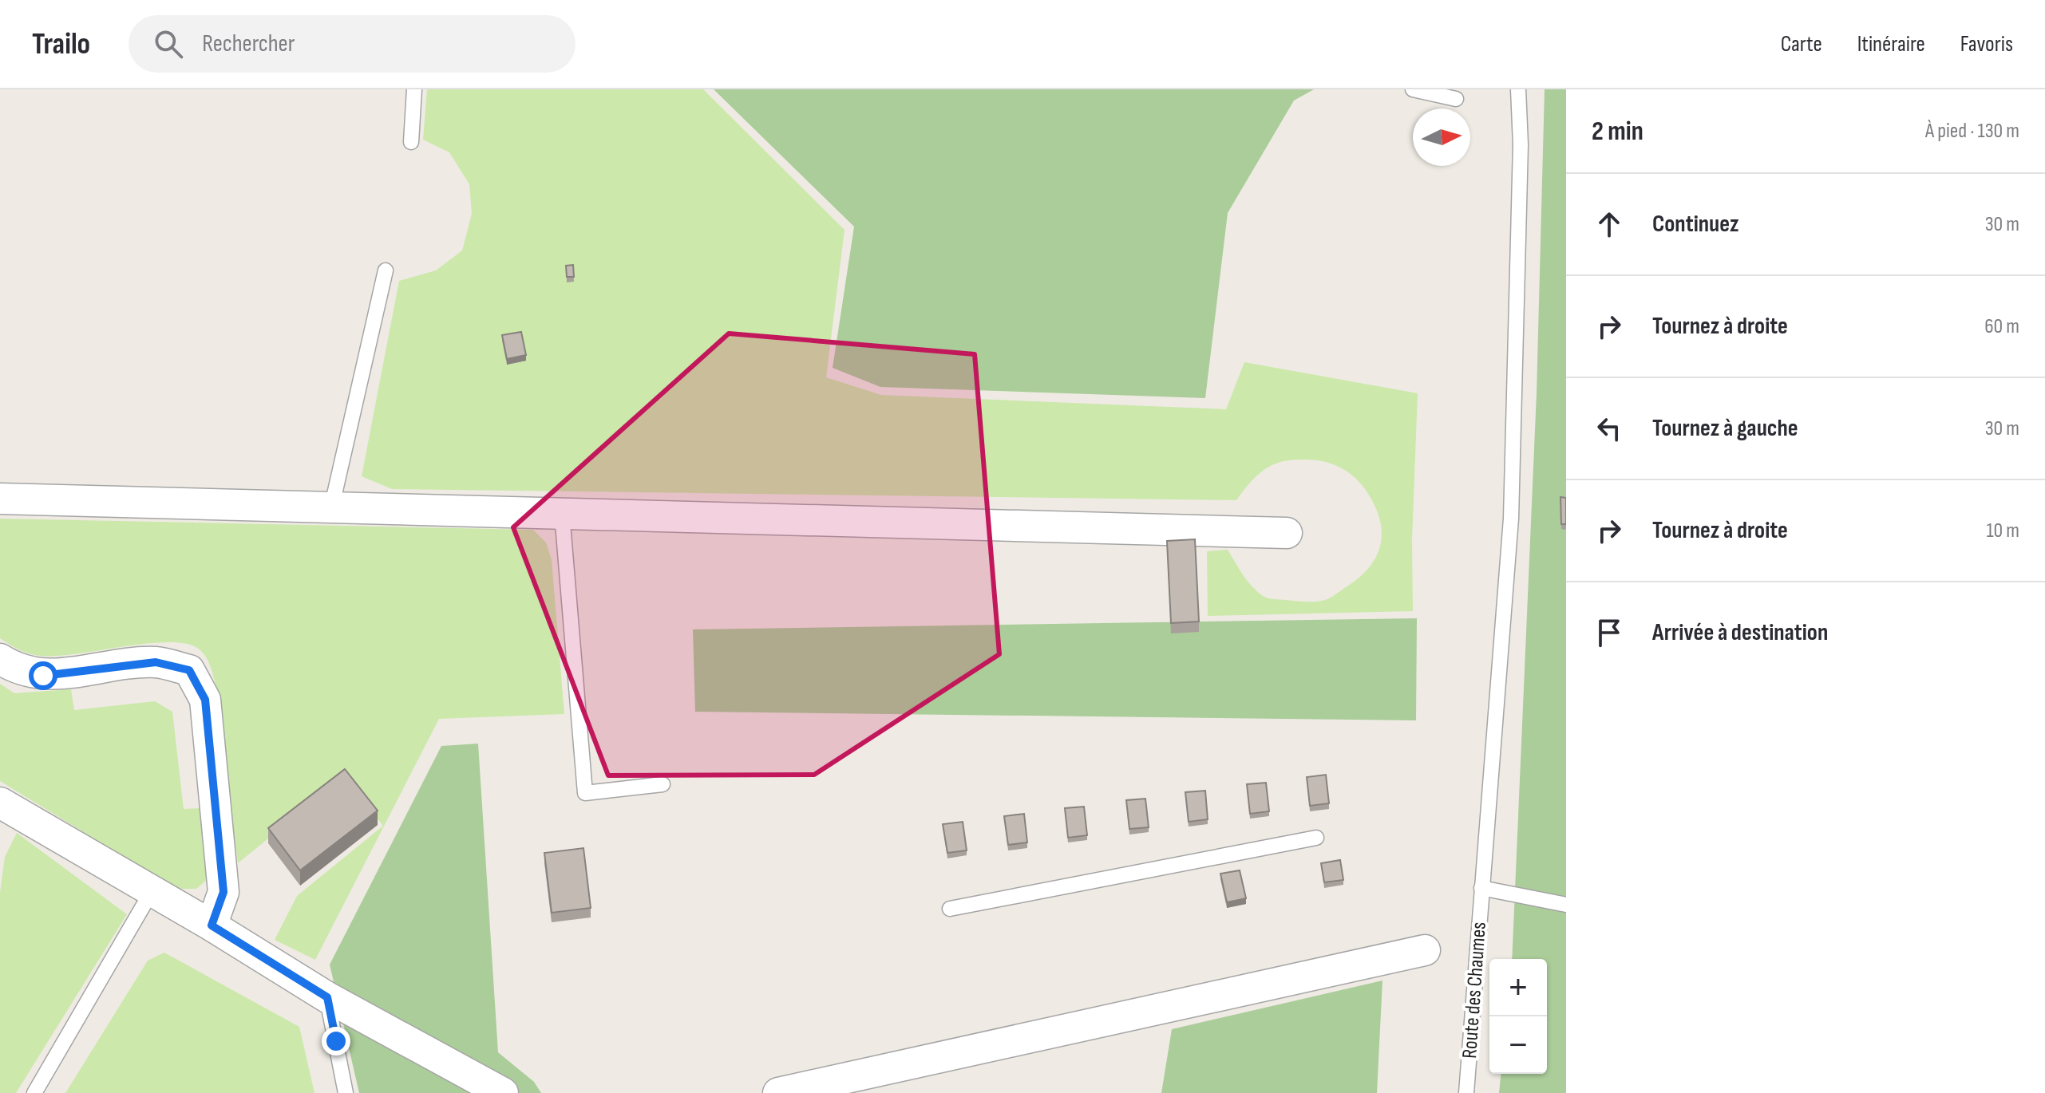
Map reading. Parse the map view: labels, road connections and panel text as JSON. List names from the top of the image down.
{
  "streets": {
    "lane": ["Route des Chaumes"]
  },
  "north": "right",
  "page": {
    "header": "Trailo",
    "search": "Rechercher",
    "nav": ["Carte", "Itinéraire", "Favoris"],
    "heading": ["2 min", "À pied · 130 m"],
    "list": [
      ["Continuez", "30 m"],
      ["Tournez à droite", "60 m"],
      ["Tournez à gauche", "30 m"],
      ["Tournez à droite", "10 m"],
      "Arrivée à destination"
    ],
    "map_buttons": ["+", "−"]
  }
}
